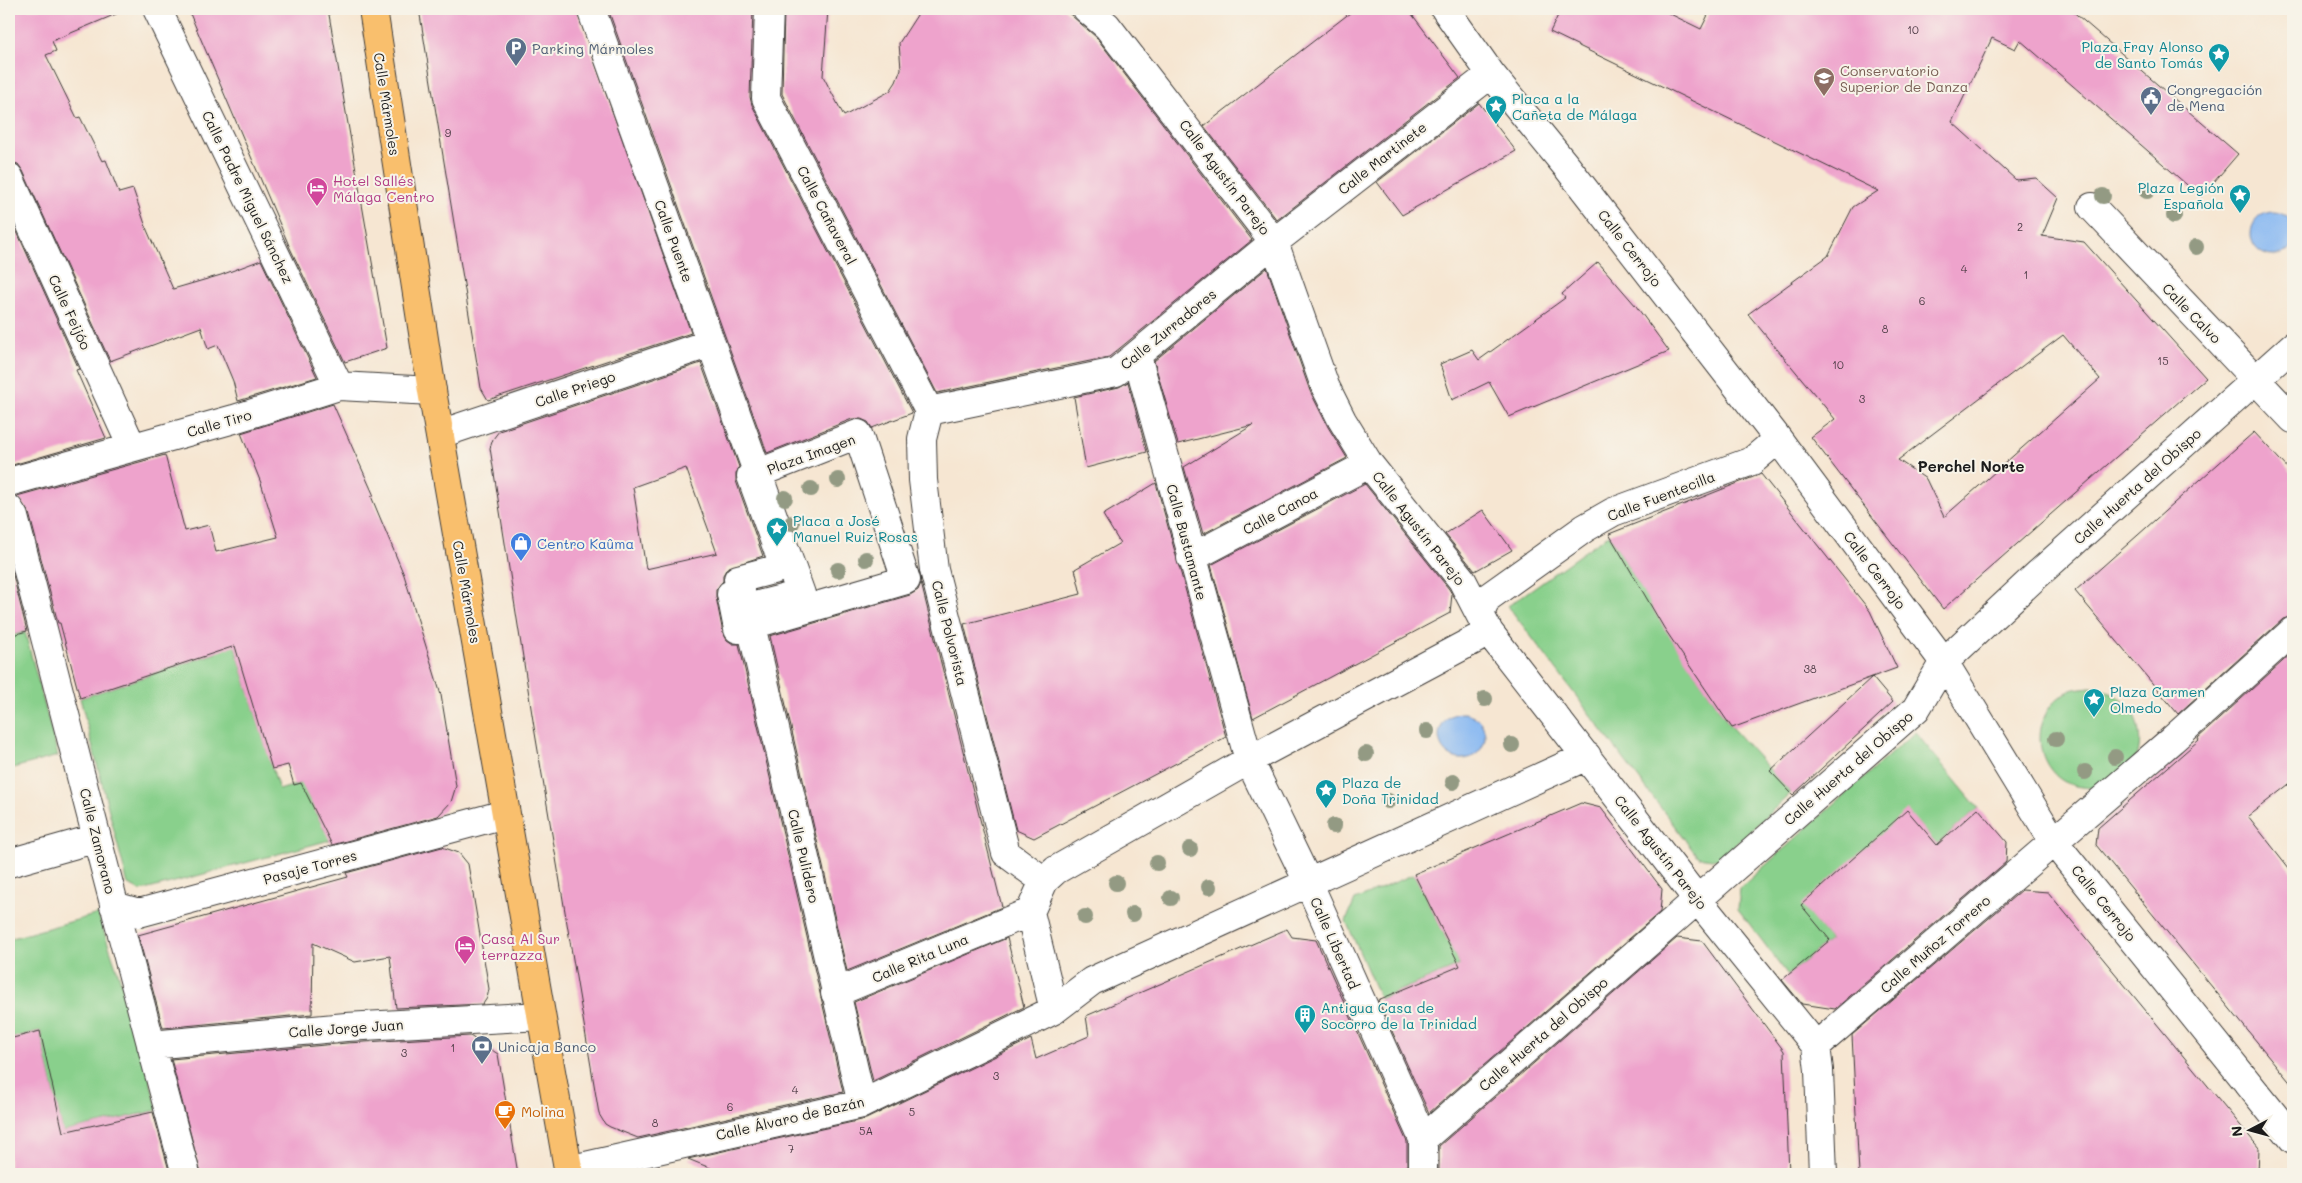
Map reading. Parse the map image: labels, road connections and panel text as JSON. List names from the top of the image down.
{
  "streets": {
    "main road": ["Calle Mármoles"],
    "street": [
      "Calle Martinete",
      "Calle Agustín Parejo",
      "Calle Padre Miguel Sánchez",
      "Calle Cañaveral",
      "Calle Puente",
      "Calle Cerrojo",
      "Calle Feijóo",
      "Calle Calvo",
      "Calle Zurradores",
      "Calle Priego",
      "Calle Tiro",
      "Plaza Imagen",
      "Calle Huerta del Obispo",
      "Calle Fuentecilla",
      "Calle Canoa",
      "Calle Bustamante",
      "Calle Polvorista",
      "Calle Zamorano",
      "Calle Pulidero",
      "Pasaje Torres",
      "Calle Libertad",
      "Calle Muñoz Torrero",
      "Calle Rita Luna",
      "Calle Jorge Juan",
      "Calle Álvaro de Bazán"
    ]
  },
  "crossings": [
    ["Calle Mármoles", "Calle Priego"],
    ["Calle Mármoles", "Calle Tiro"],
    ["Calle Mármoles", "Pasaje Torres"],
    ["Calle Mármoles", "Calle Jorge Juan"],
    ["Calle Mármoles", "Calle Álvaro de Bazán"],
    ["Calle Martinete", "Calle Agustín Parejo"],
    ["Calle Martinete", "Calle Cerrojo"],
    ["Calle Martinete", "Calle Zurradores"],
    ["Calle Agustín Parejo", "Calle Zurradores"],
    ["Calle Agustín Parejo", "Calle Huerta del Obispo"],
    ["Calle Agustín Parejo", "Calle Fuentecilla"],
    ["Calle Agustín Parejo", "Calle Canoa"],
    ["Calle Agustín Parejo", "Calle Muñoz Torrero"],
    ["Calle Padre Miguel Sánchez", "Calle Tiro"],
    ["Calle Cañaveral", "Calle Zurradores"],
    ["Calle Cañaveral", "Calle Polvorista"],
    ["Calle Puente", "Calle Priego"],
    ["Calle Puente", "Plaza Imagen"],
    ["Calle Puente", "Calle Pulidero"],
    ["Calle Cerrojo", "Calle Huerta del Obispo"],
    ["Calle Cerrojo", "Calle Fuentecilla"],
    ["Calle Cerrojo", "Calle Muñoz Torrero"],
    ["Calle Feijóo", "Calle Tiro"],
    ["Calle Calvo", "Calle Huerta del Obispo"],
    ["Calle Zurradores", "Calle Bustamante"],
    ["Calle Zurradores", "Calle Polvorista"],
    ["Calle Huerta del Obispo", "Calle Libertad"],
    ["Calle Canoa", "Calle Bustamante"],
    ["Calle Bustamante", "Calle Libertad"],
    ["Calle Zamorano", "Pasaje Torres"],
    ["Calle Zamorano", "Calle Jorge Juan"],
    ["Calle Pulidero", "Calle Rita Luna"],
    ["Calle Pulidero", "Calle Álvaro de Bazán"]
  ],
  "districts": ["Perchel Norte"],
  "places": {
    "parking": ["Parking Mármoles"],
    "place": [
      "Plaza Fray Alonso de Santo Tomás",
      "Placa a la Cañeta de Málaga",
      "Plaza Legión Española",
      "Placa a José Manuel Ruiz Rosas",
      "Plaza Carmen Olmedo",
      "Plaza de Doña Trinidad"
    ],
    "school or university": ["Conservatorio Superior de Danza"],
    "public building": ["Congregación de Mena"],
    "hotel": ["Hotel Sallés Málaga Centro", "Casa Al Sur terrazza"],
    "shop": ["Centro Kaûma"],
    "building": ["Antigua Casa de Socorro de la Trinidad"],
    "bank": ["Unicaja Banco"],
    "cafe": ["Molina"]
  },
  "house_numbers": [
    "10",
    "9",
    "2",
    "4",
    "1",
    "6",
    "8",
    "15",
    "10",
    "3",
    "38",
    "1",
    "3",
    "3",
    "4",
    "6",
    "5",
    "8",
    "5A",
    "7"
  ],
  "north": "left"
}
